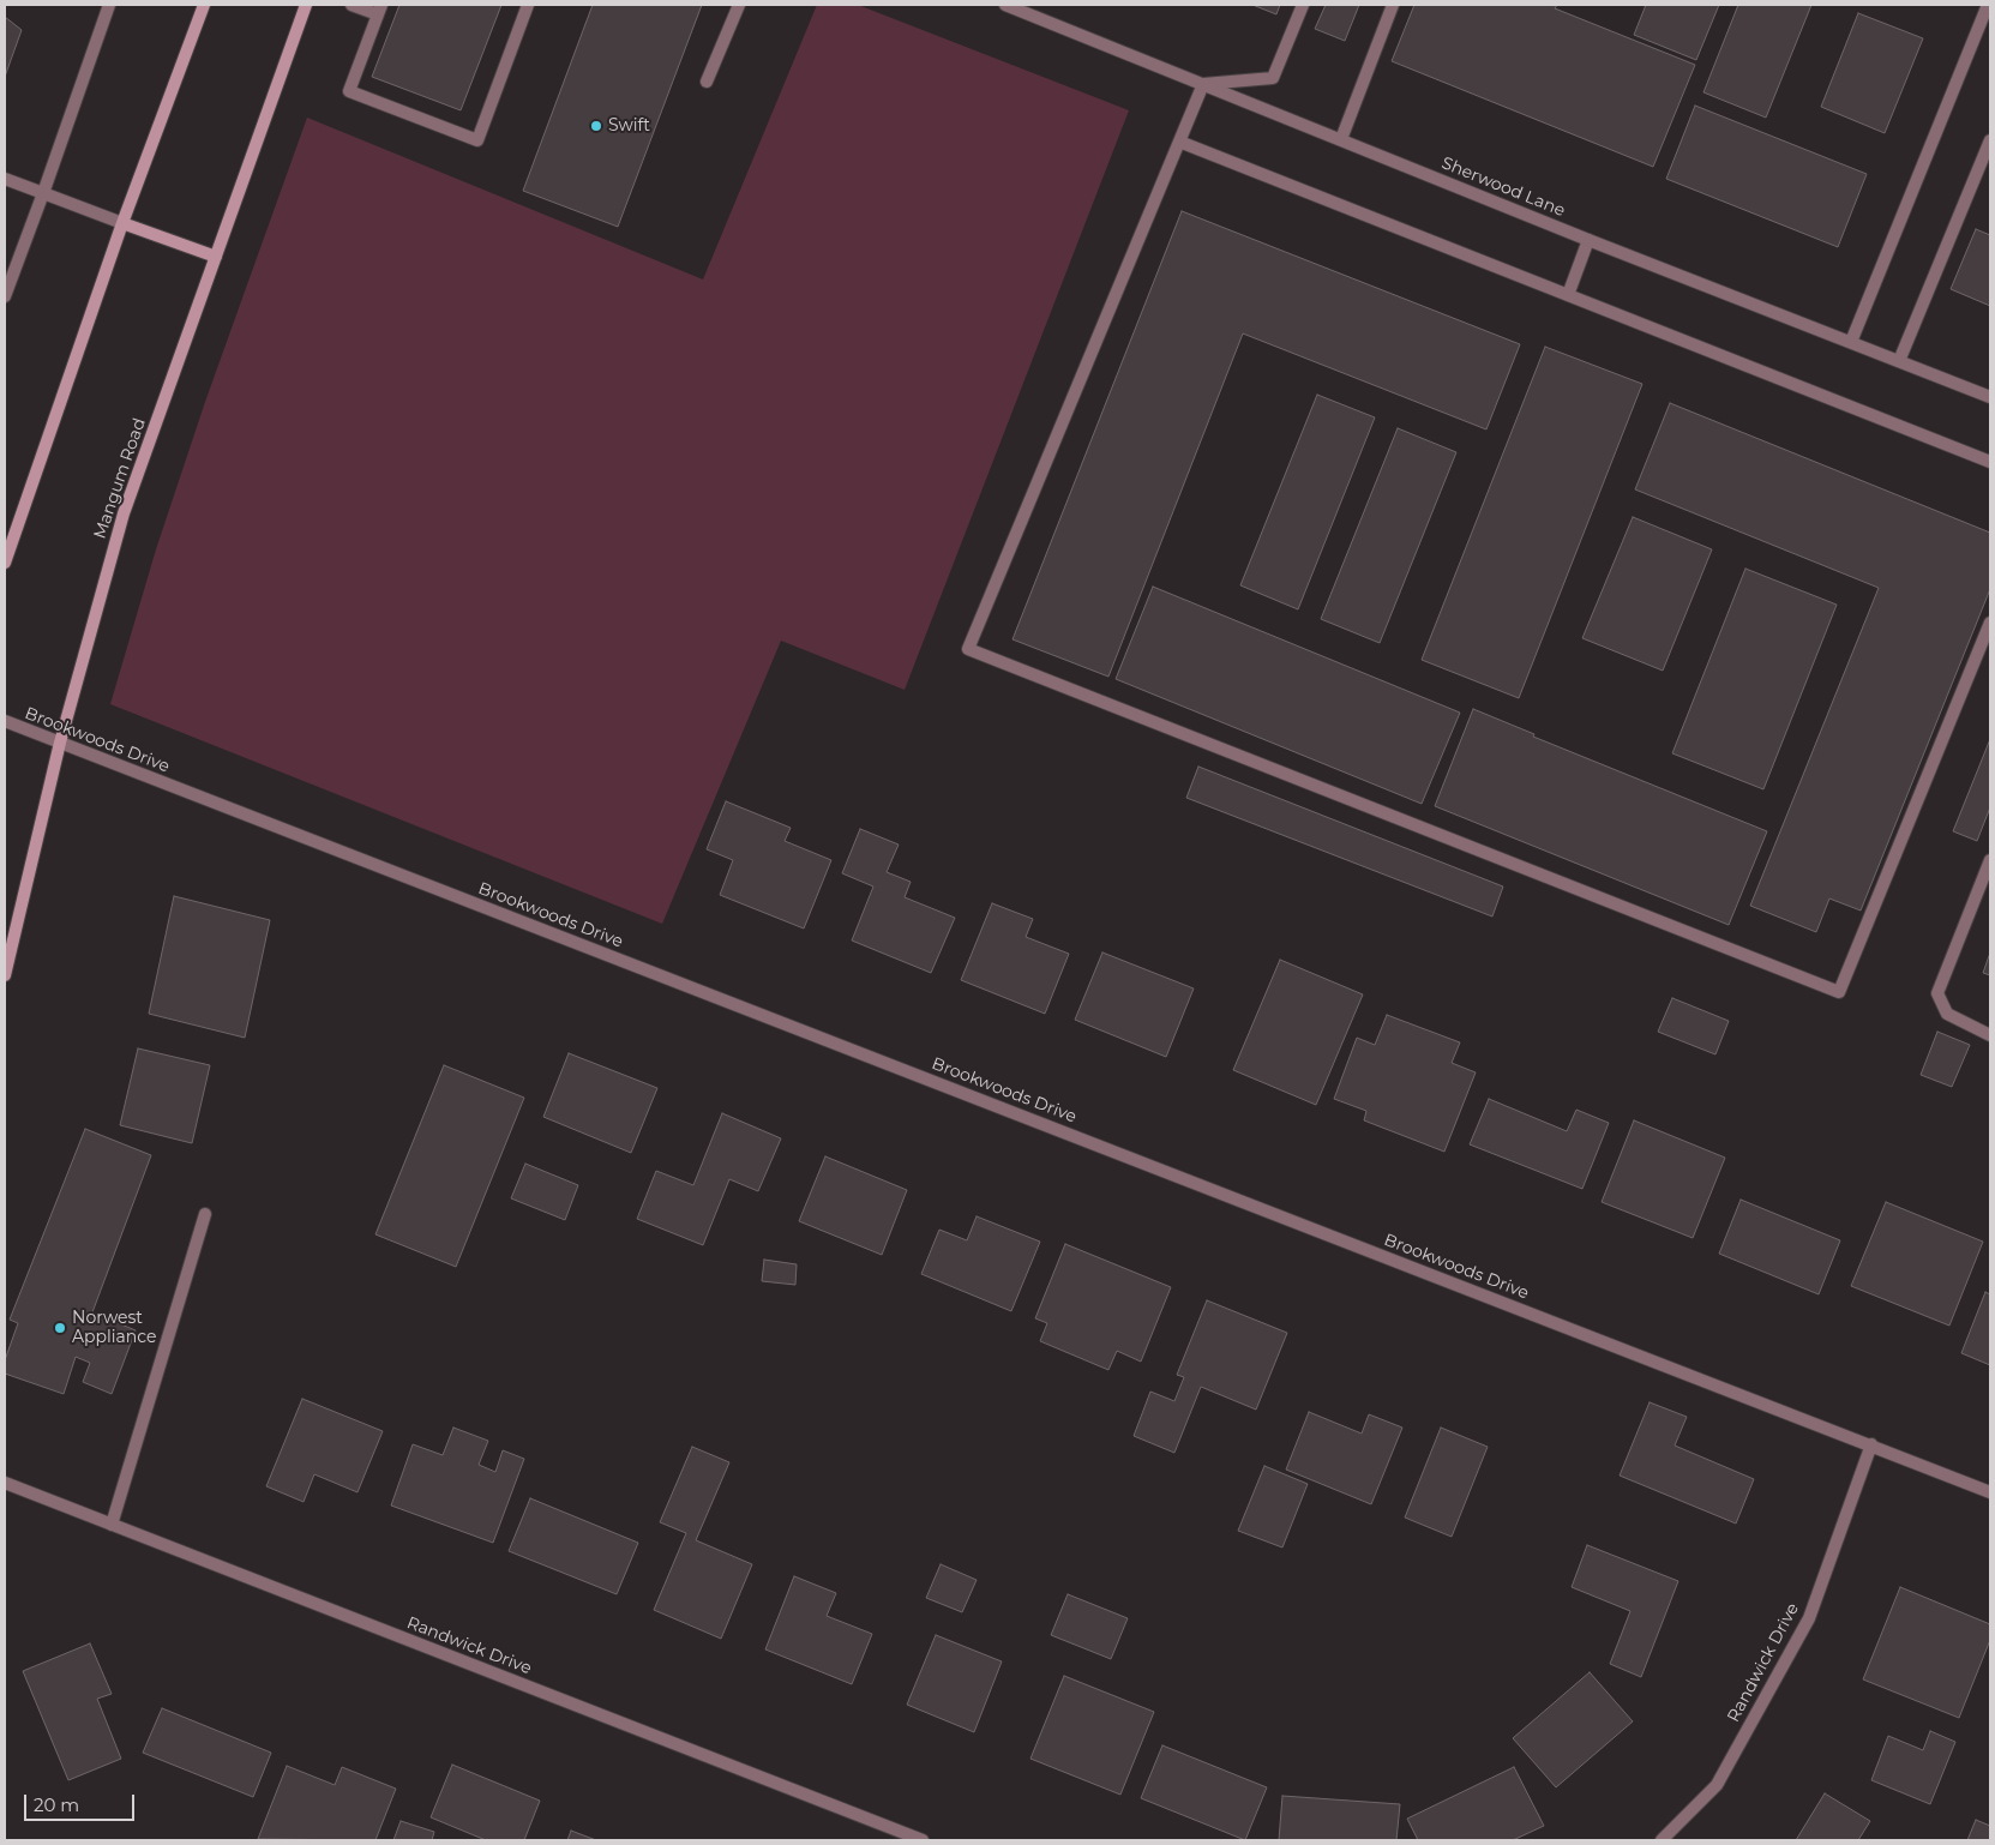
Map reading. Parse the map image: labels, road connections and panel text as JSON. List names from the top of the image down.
{
  "streets": {
    "main road": ["Mangum Road"],
    "street": ["Sherwood Lane", "Brookwoods Drive", "Randwick Drive"]
  },
  "crossings": [
    ["Mangum Road", "Brookwoods Drive"],
    ["Brookwoods Drive", "Randwick Drive"]
  ],
  "places": ["Swift", "Norwest Appliance"],
  "scale_bar": "20 m"
}
